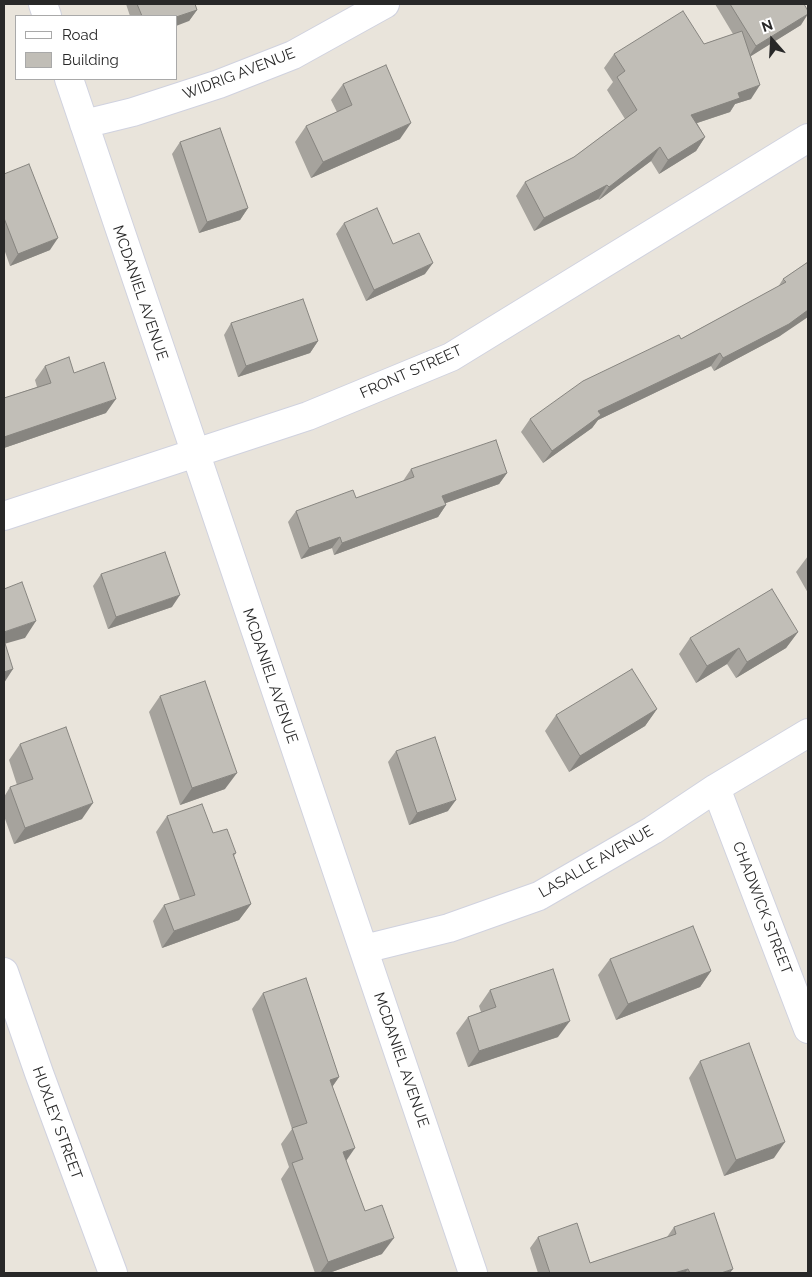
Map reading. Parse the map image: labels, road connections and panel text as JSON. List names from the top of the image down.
{
  "streets": {
    "street": [
      "WIDRIG AVENUE",
      "MCDANIEL AVENUE",
      "FRONT STREET",
      "LASALLE AVENUE",
      "CHADWICK STREET",
      "HUXLEY STREET"
    ]
  },
  "crossings": [
    ["WIDRIG AVENUE", "MCDANIEL AVENUE"],
    ["MCDANIEL AVENUE", "FRONT STREET"],
    ["MCDANIEL AVENUE", "LASALLE AVENUE"],
    ["LASALLE AVENUE", "CHADWICK STREET"]
  ],
  "legend": ["Road", "Building"],
  "north": "top"
}
